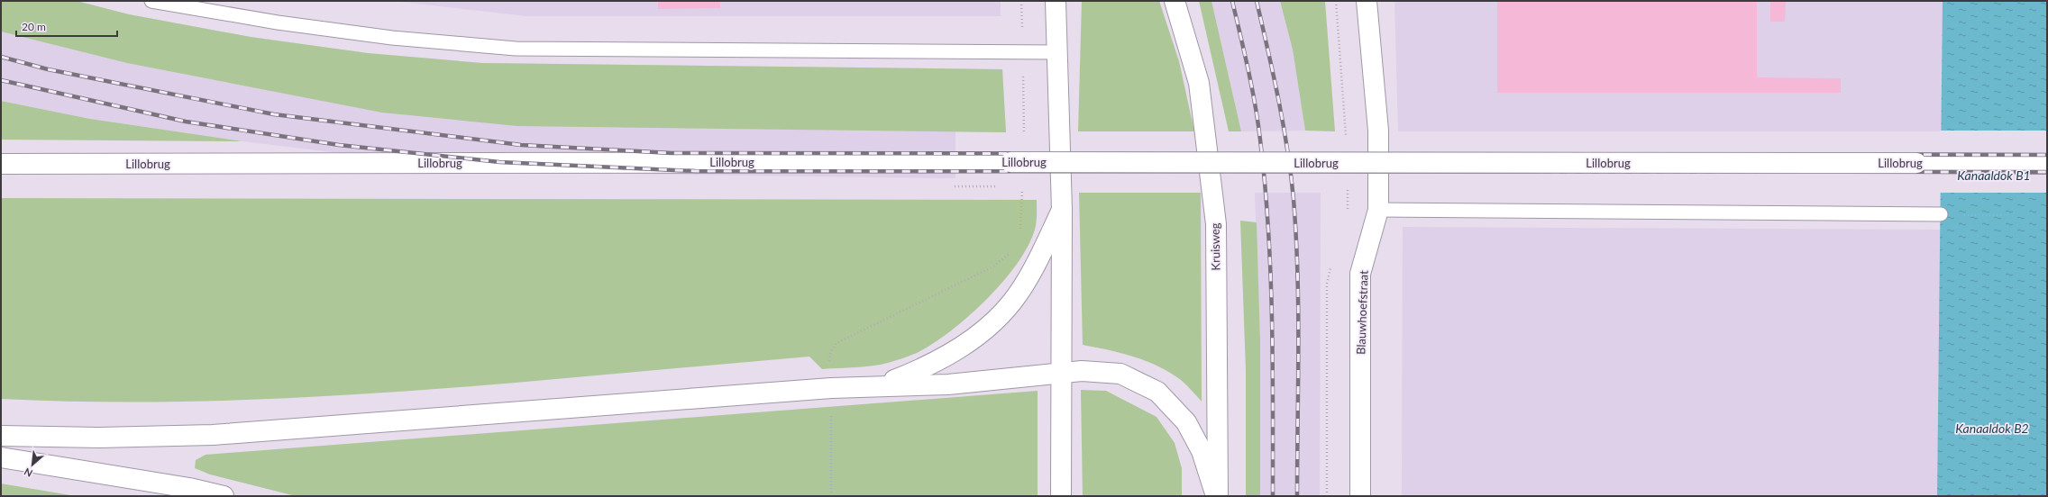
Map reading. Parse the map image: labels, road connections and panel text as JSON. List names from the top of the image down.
{
  "streets": {
    "main road": ["Lillobrug", "Kruisweg", "Blauwhoefstraat"]
  },
  "water": ["Kanaaldok B1", "Kanaaldok B2"],
  "scale_bar": "20 m",
  "north": "bottom left"
}
